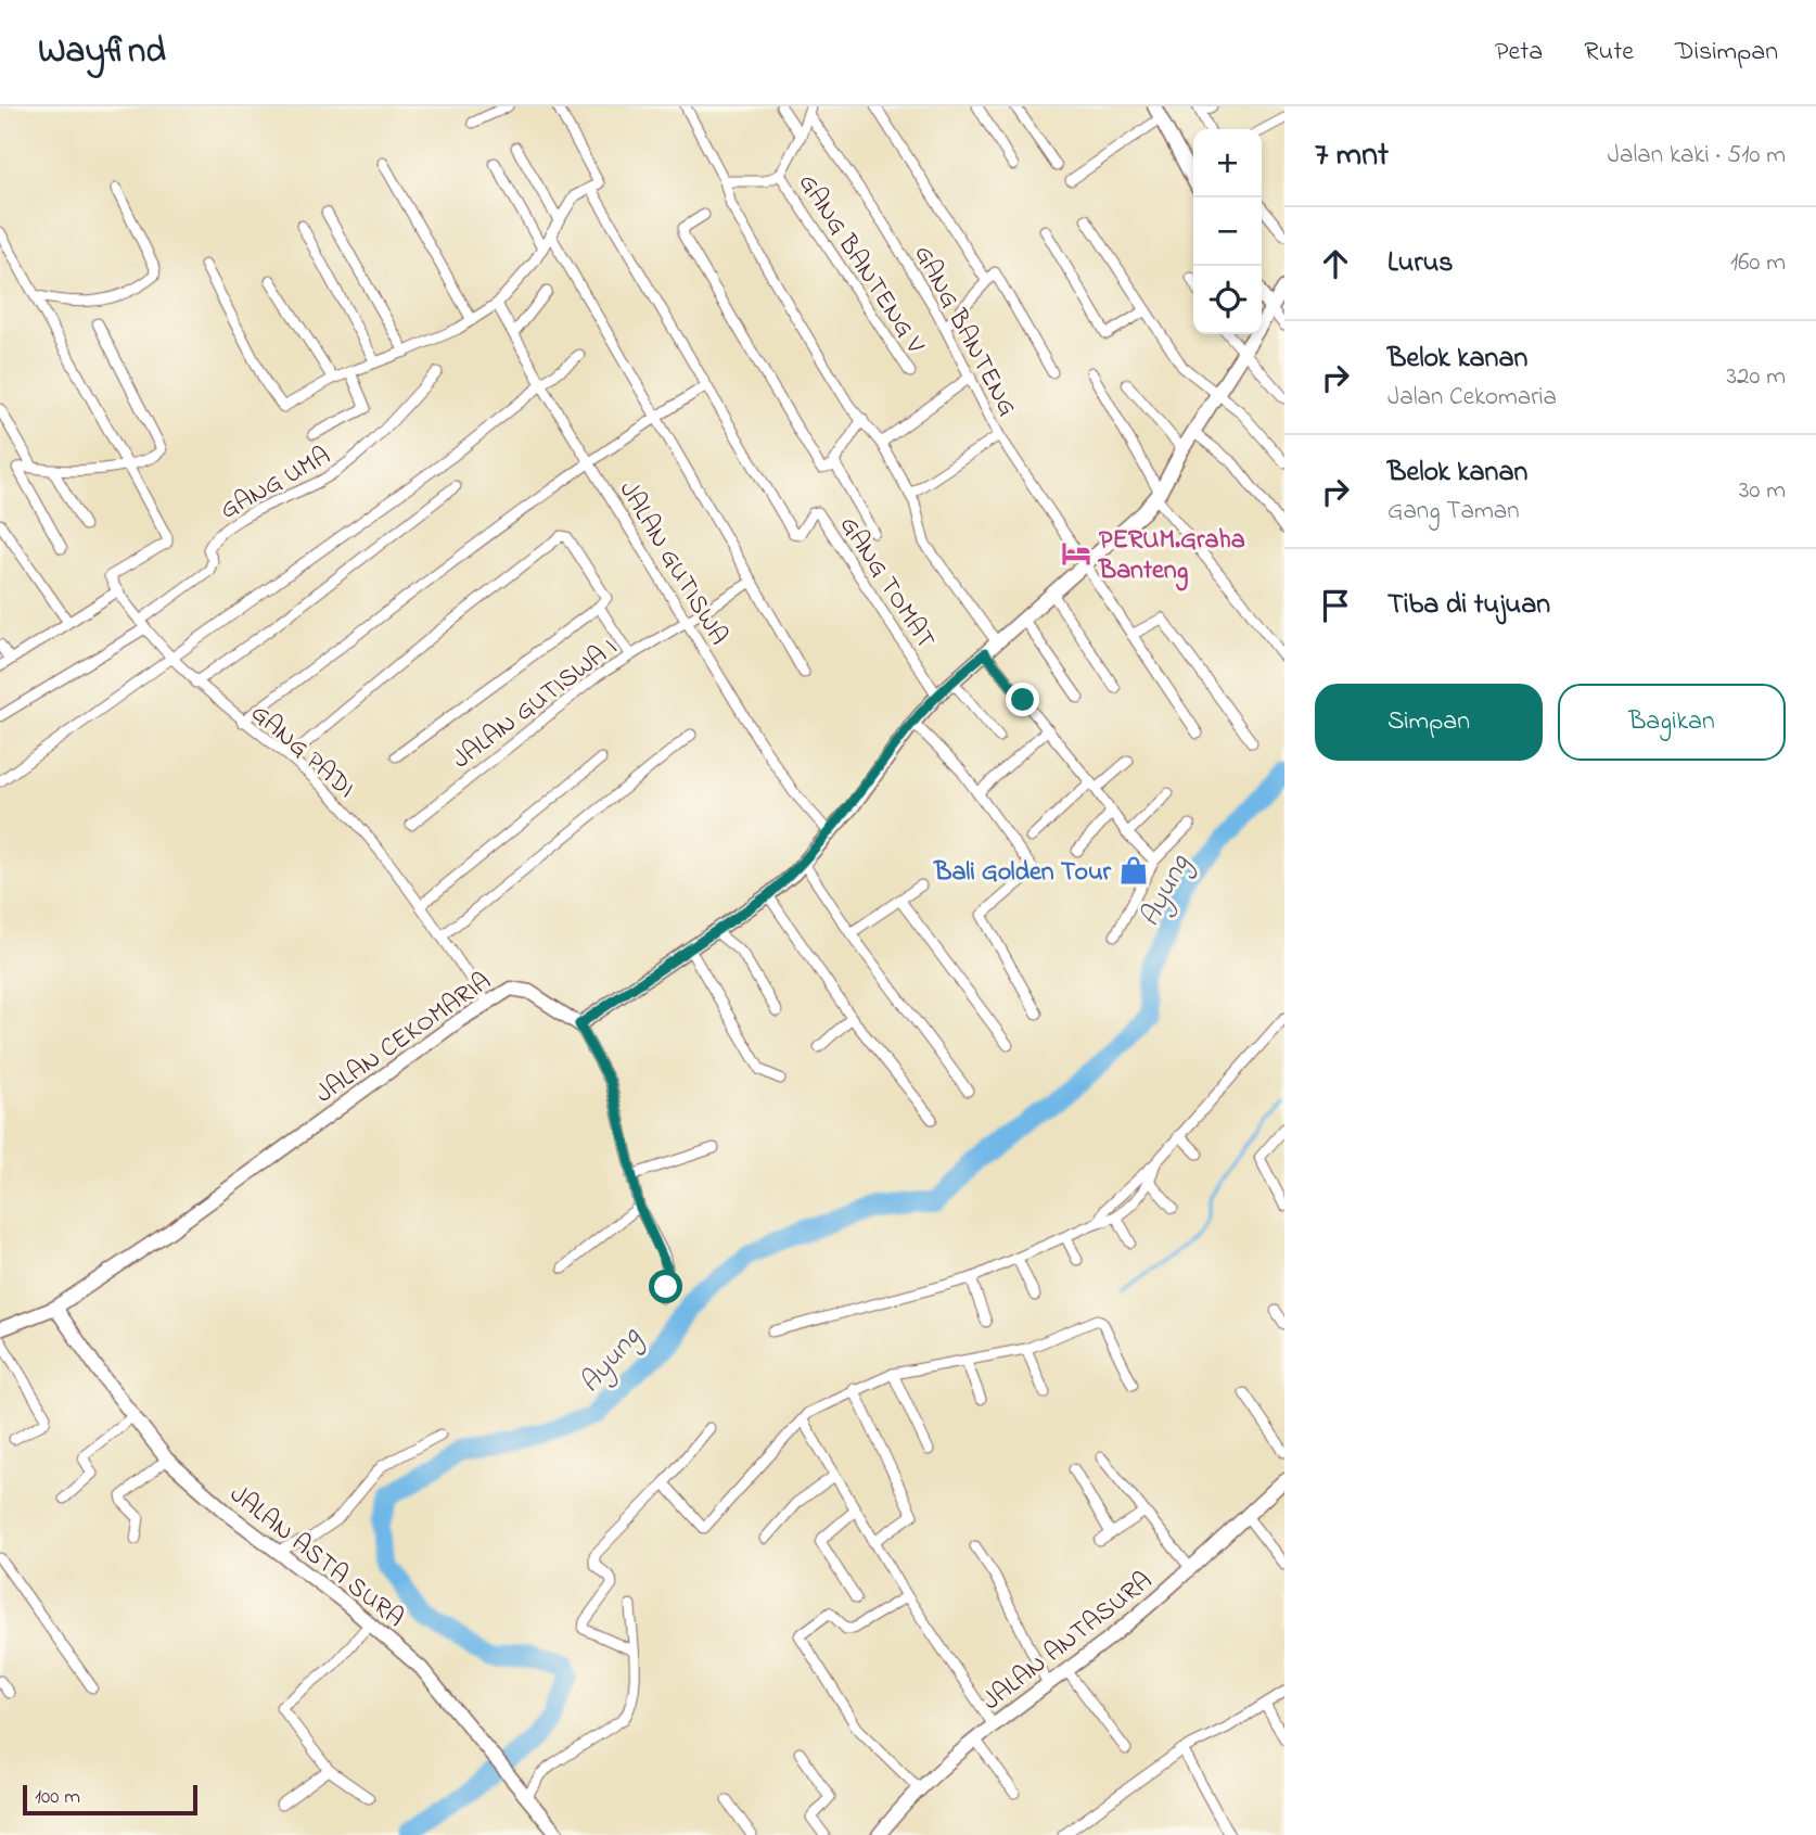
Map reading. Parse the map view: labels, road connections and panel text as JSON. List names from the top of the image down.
{
  "streets": {
    "street": [
      "GANG BANTENG V",
      "GANG BANTENG",
      "GANG UMA",
      "JALAN GUTISWA",
      "GANG TOMAT",
      "JALAN GUTISWA I",
      "GANG PADI",
      "JALAN CEKOMARIA",
      "JALAN ASTA SURA",
      "JALAN ANTASURA"
    ]
  },
  "crossings": [
    ["GANG UMA", "GANG PADI"],
    ["JALAN GUTISWA", "JALAN GUTISWA I"],
    ["GANG PADI", "JALAN CEKOMARIA"],
    ["JALAN CEKOMARIA", "JALAN ASTA SURA"]
  ],
  "water": ["Ayung"],
  "places": {
    "hotel": ["PERUM.Graha Banteng"],
    "shop": ["Bali Golden Tour"]
  },
  "scale_bar": "100 m",
  "page": {
    "header": "Wayfind",
    "nav": ["Peta", "Rute", "Disimpan"],
    "heading": ["7 mnt", "Jalan kaki · 510 m"],
    "map_buttons": ["+", "−"],
    "list": [
      ["Lurus", "160 m"],
      ["Belok kanan", "Jalan Cekomaria", "320 m"],
      ["Belok kanan", "Gang Taman", "30 m"],
      "Tiba di tujuan"
    ],
    "buttons": ["Simpan", "Bagikan"],
    "scale": "100 m"
  }
}
